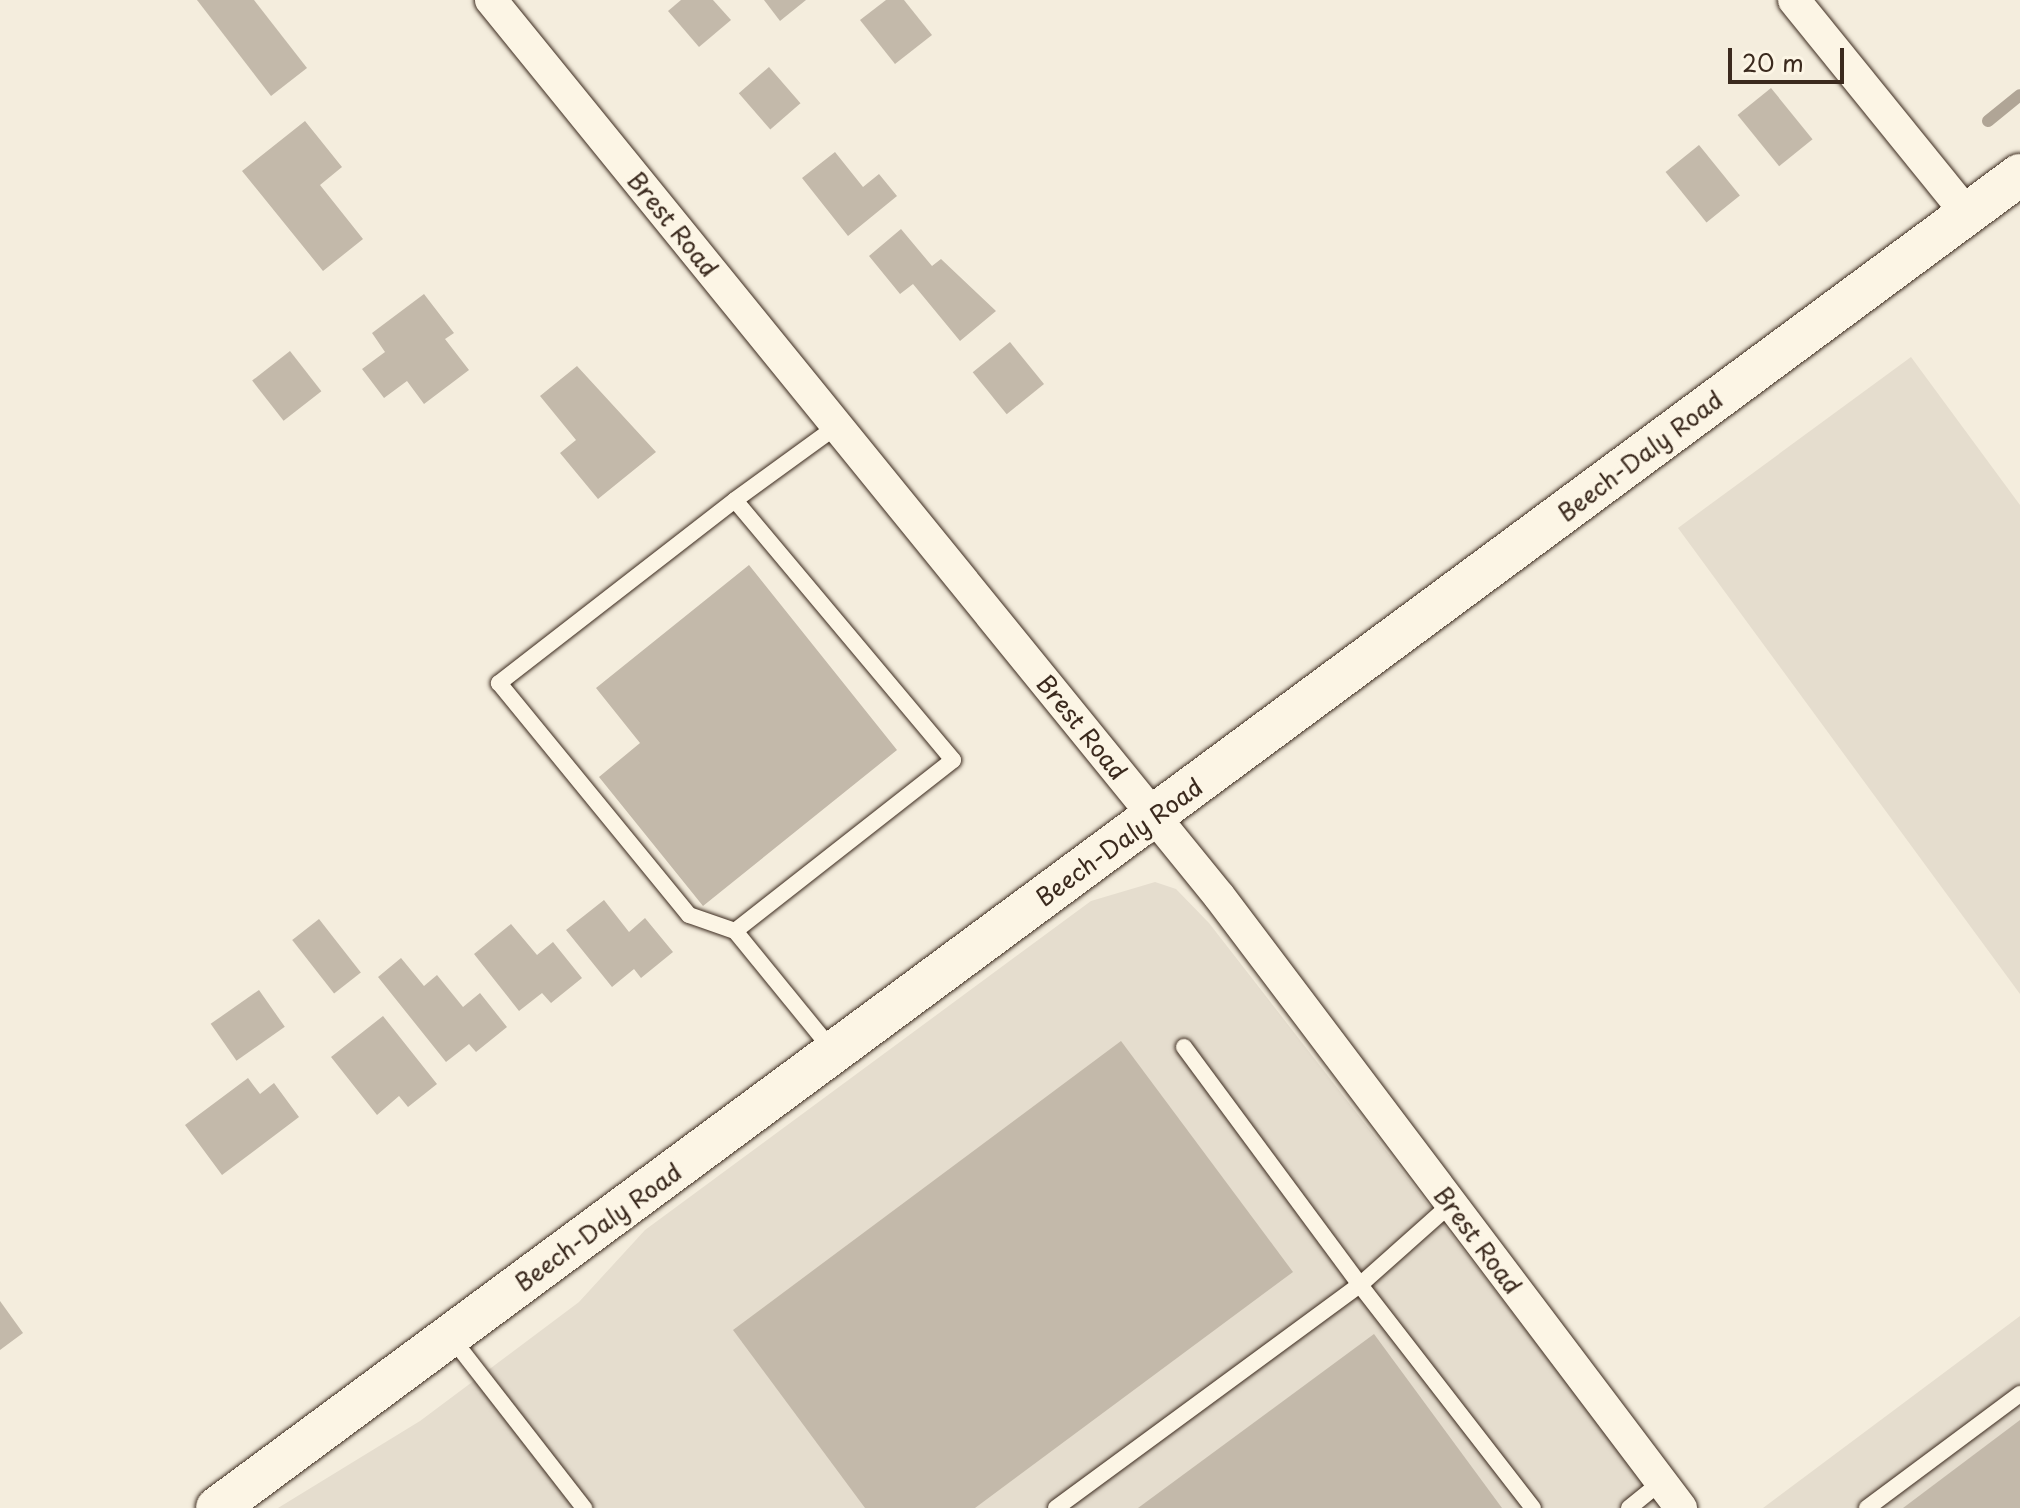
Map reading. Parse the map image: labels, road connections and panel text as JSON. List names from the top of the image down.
{
  "streets": {
    "street": ["Brest Road", "Beech-Daly Road"]
  },
  "crossings": [
    ["Brest Road", "Beech-Daly Road"]
  ],
  "scale_bar": "20 m"
}
